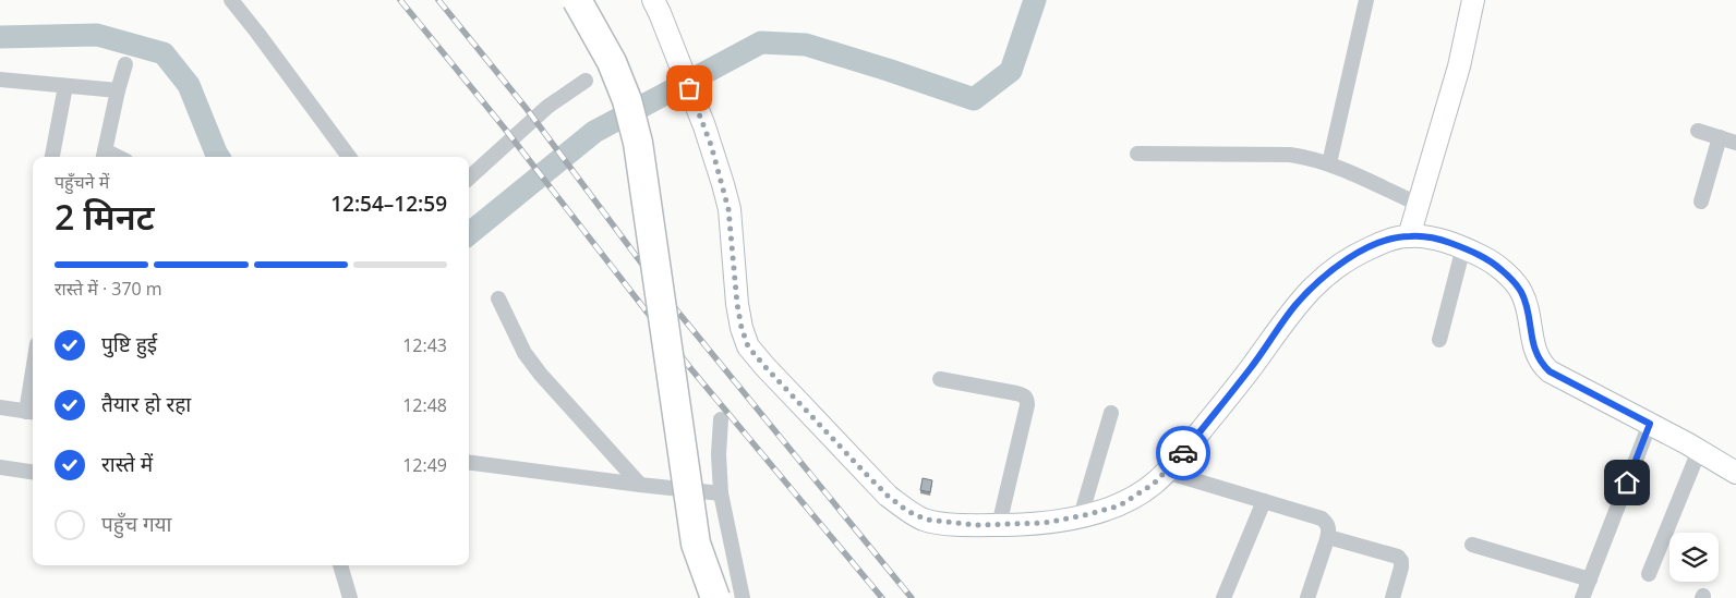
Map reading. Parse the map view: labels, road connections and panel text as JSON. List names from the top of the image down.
{
  "page": {
    "heading": ["2 मिनट", "पहुँचने में", "12:54–12:59"],
    "bar": "रास्ते में · 370 m",
    "list": [
      ["पुष्टि हुई", "12:43"],
      ["तैयार हो रहा", "12:48"],
      ["रास्ते में", "12:49"],
      "पहुँच गया"
    ]
  }
}
